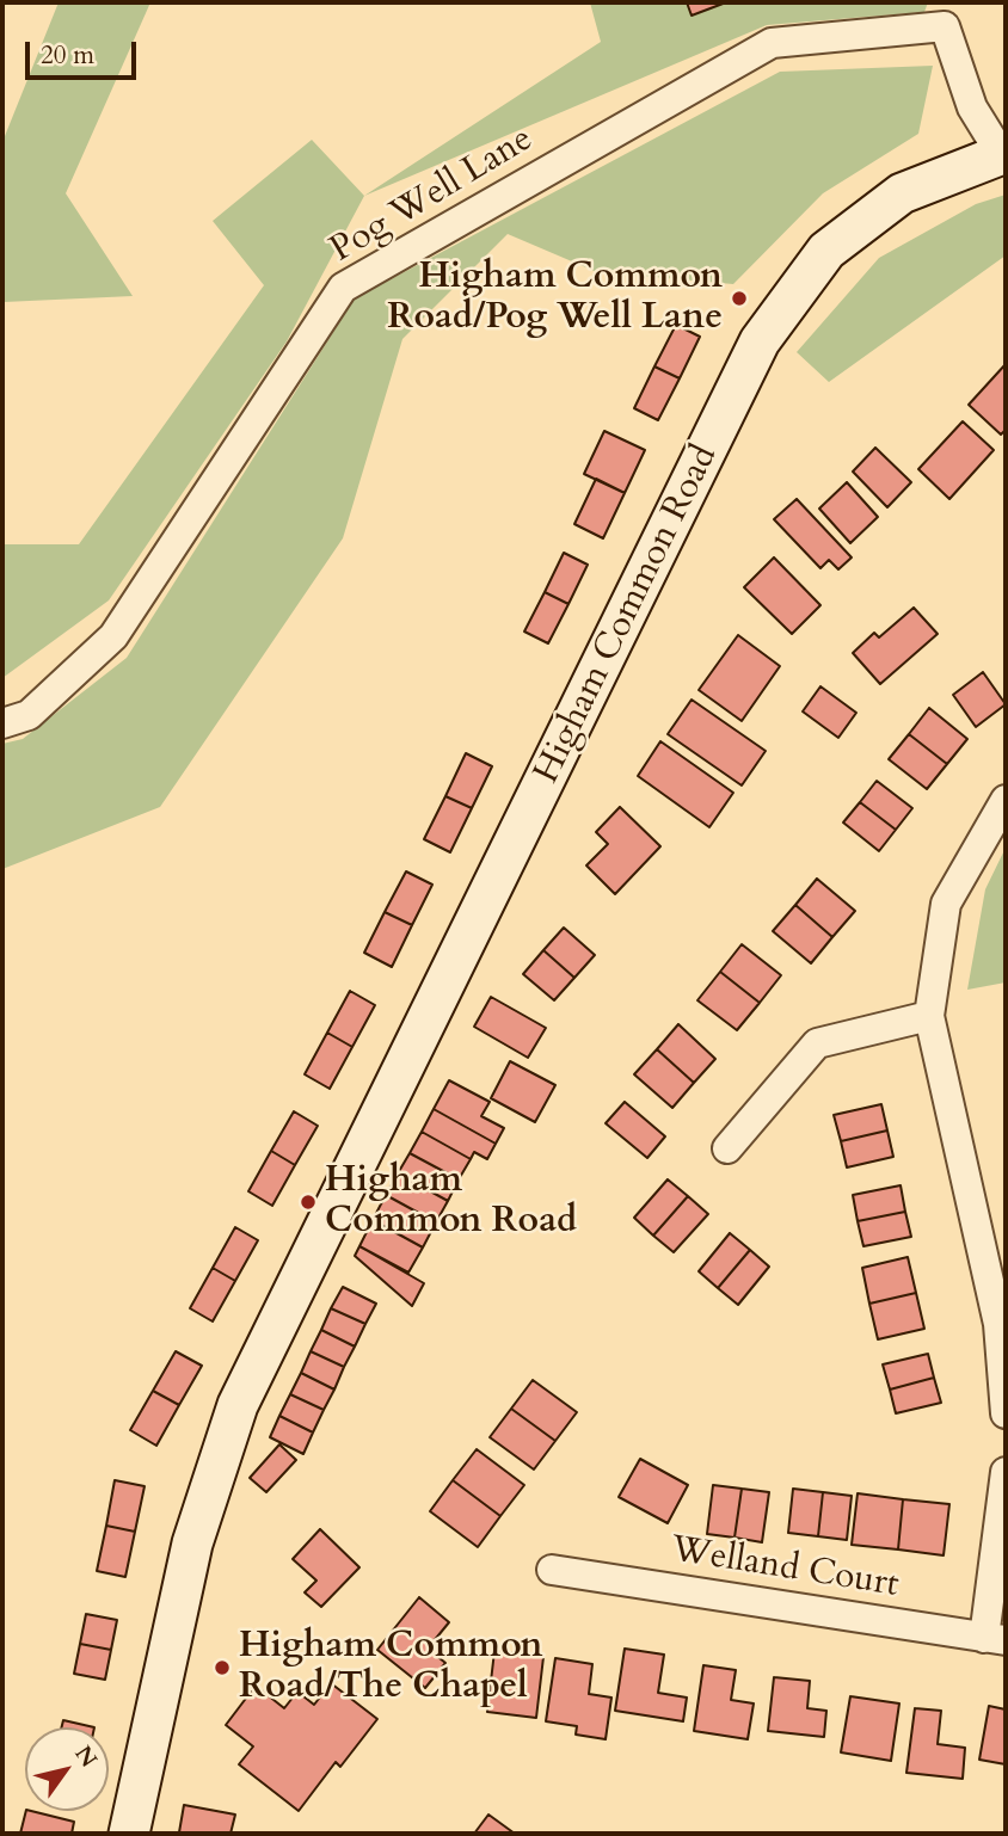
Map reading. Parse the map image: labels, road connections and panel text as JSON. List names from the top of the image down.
{
  "streets": {
    "street": ["Pog Well Lane", "Higham Common Road", "Welland Court"]
  },
  "crossings": [
    ["Pog Well Lane", "Higham Common Road"]
  ],
  "places": ["Higham Common Road/Pog Well Lane", "Higham Common Road", "Higham Common Road/The Chapel"],
  "scale_bar": "20 m",
  "north": "top right"
}
